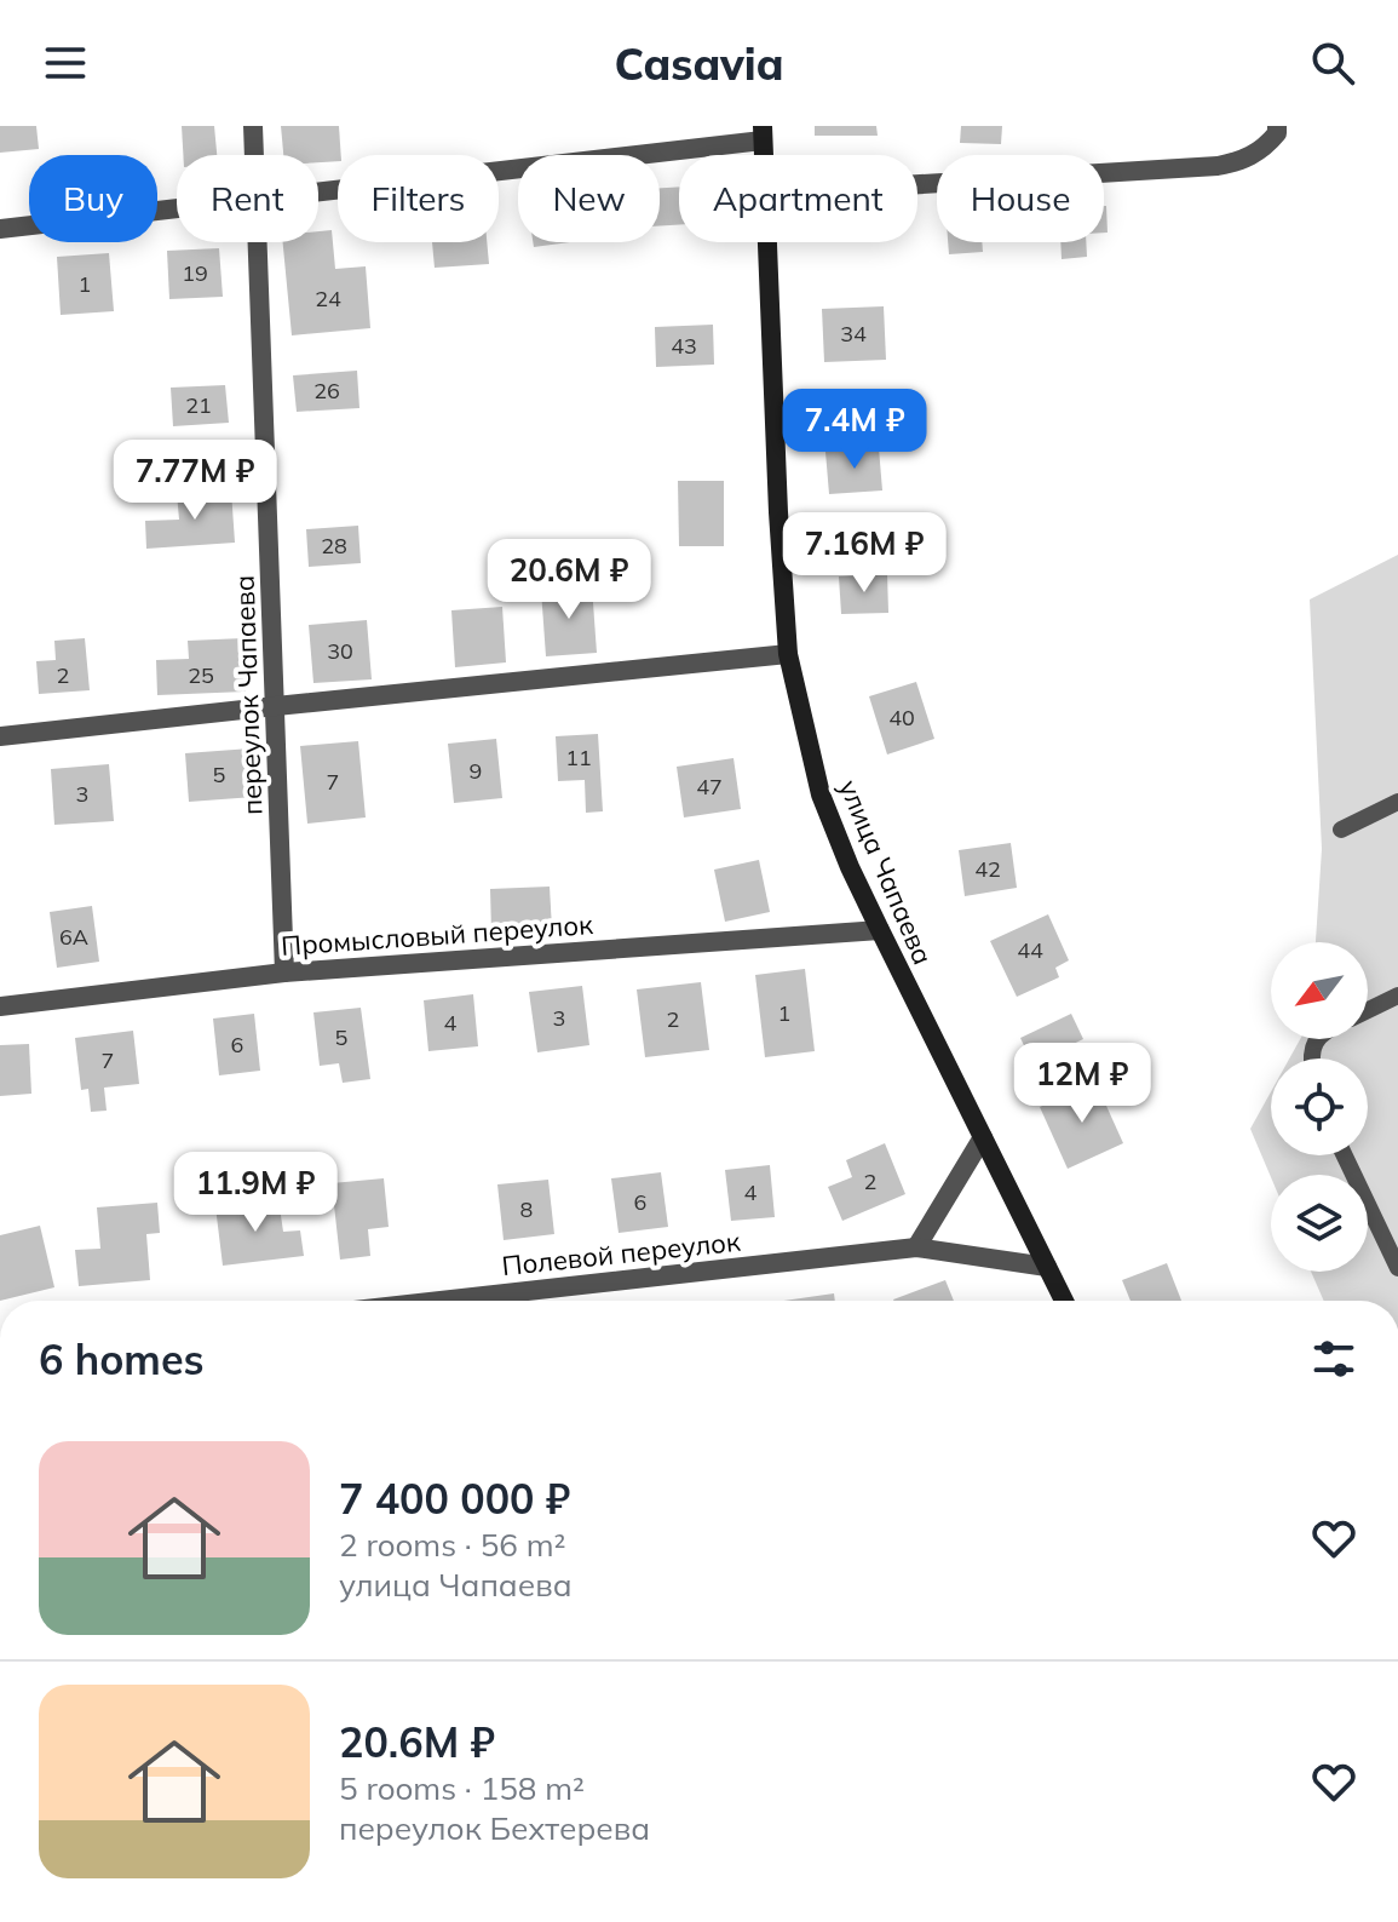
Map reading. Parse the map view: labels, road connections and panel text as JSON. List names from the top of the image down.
{
  "streets": {
    "street": [
      "переулок Чапаева",
      "улица Чапаева",
      "Промысловый переулок",
      "Полевой переулок"
    ]
  },
  "crossings": [
    ["переулок Чапаева", "Промысловый переулок"],
    ["улица Чапаева", "Промысловый переулок"],
    ["улица Чапаева", "Полевой переулок"]
  ],
  "house_numbers": [
    "19",
    "1",
    "24",
    "34",
    "43",
    "26",
    "21",
    "28",
    "30",
    "2",
    "25",
    "40",
    "11",
    "9",
    "5",
    "7",
    "47",
    "3",
    "42",
    "6А",
    "44",
    "1",
    "3",
    "2",
    "4",
    "5",
    "6",
    "7",
    "2",
    "4",
    "6",
    "8"
  ],
  "north": "bottom left",
  "page": {
    "header": "Casavia",
    "chip": [
      "Buy",
      "Rent",
      "Filters",
      "New",
      "Apartment",
      "House"
    ],
    "price": [
      "7.4M ₽",
      "7.77M ₽",
      "7.16M ₽",
      "20.6M ₽",
      "12M ₽",
      "11.9M ₽"
    ],
    "heading": "6 homes",
    "list": [
      {
        "name": "7 400 000 ₽",
        "note": "2 rooms · 56 m² · улица Чапаева"
      },
      {
        "name": "20.6M ₽",
        "note": "5 rooms · 158 m² · переулок Бехтерева"
      }
    ]
  }
}
